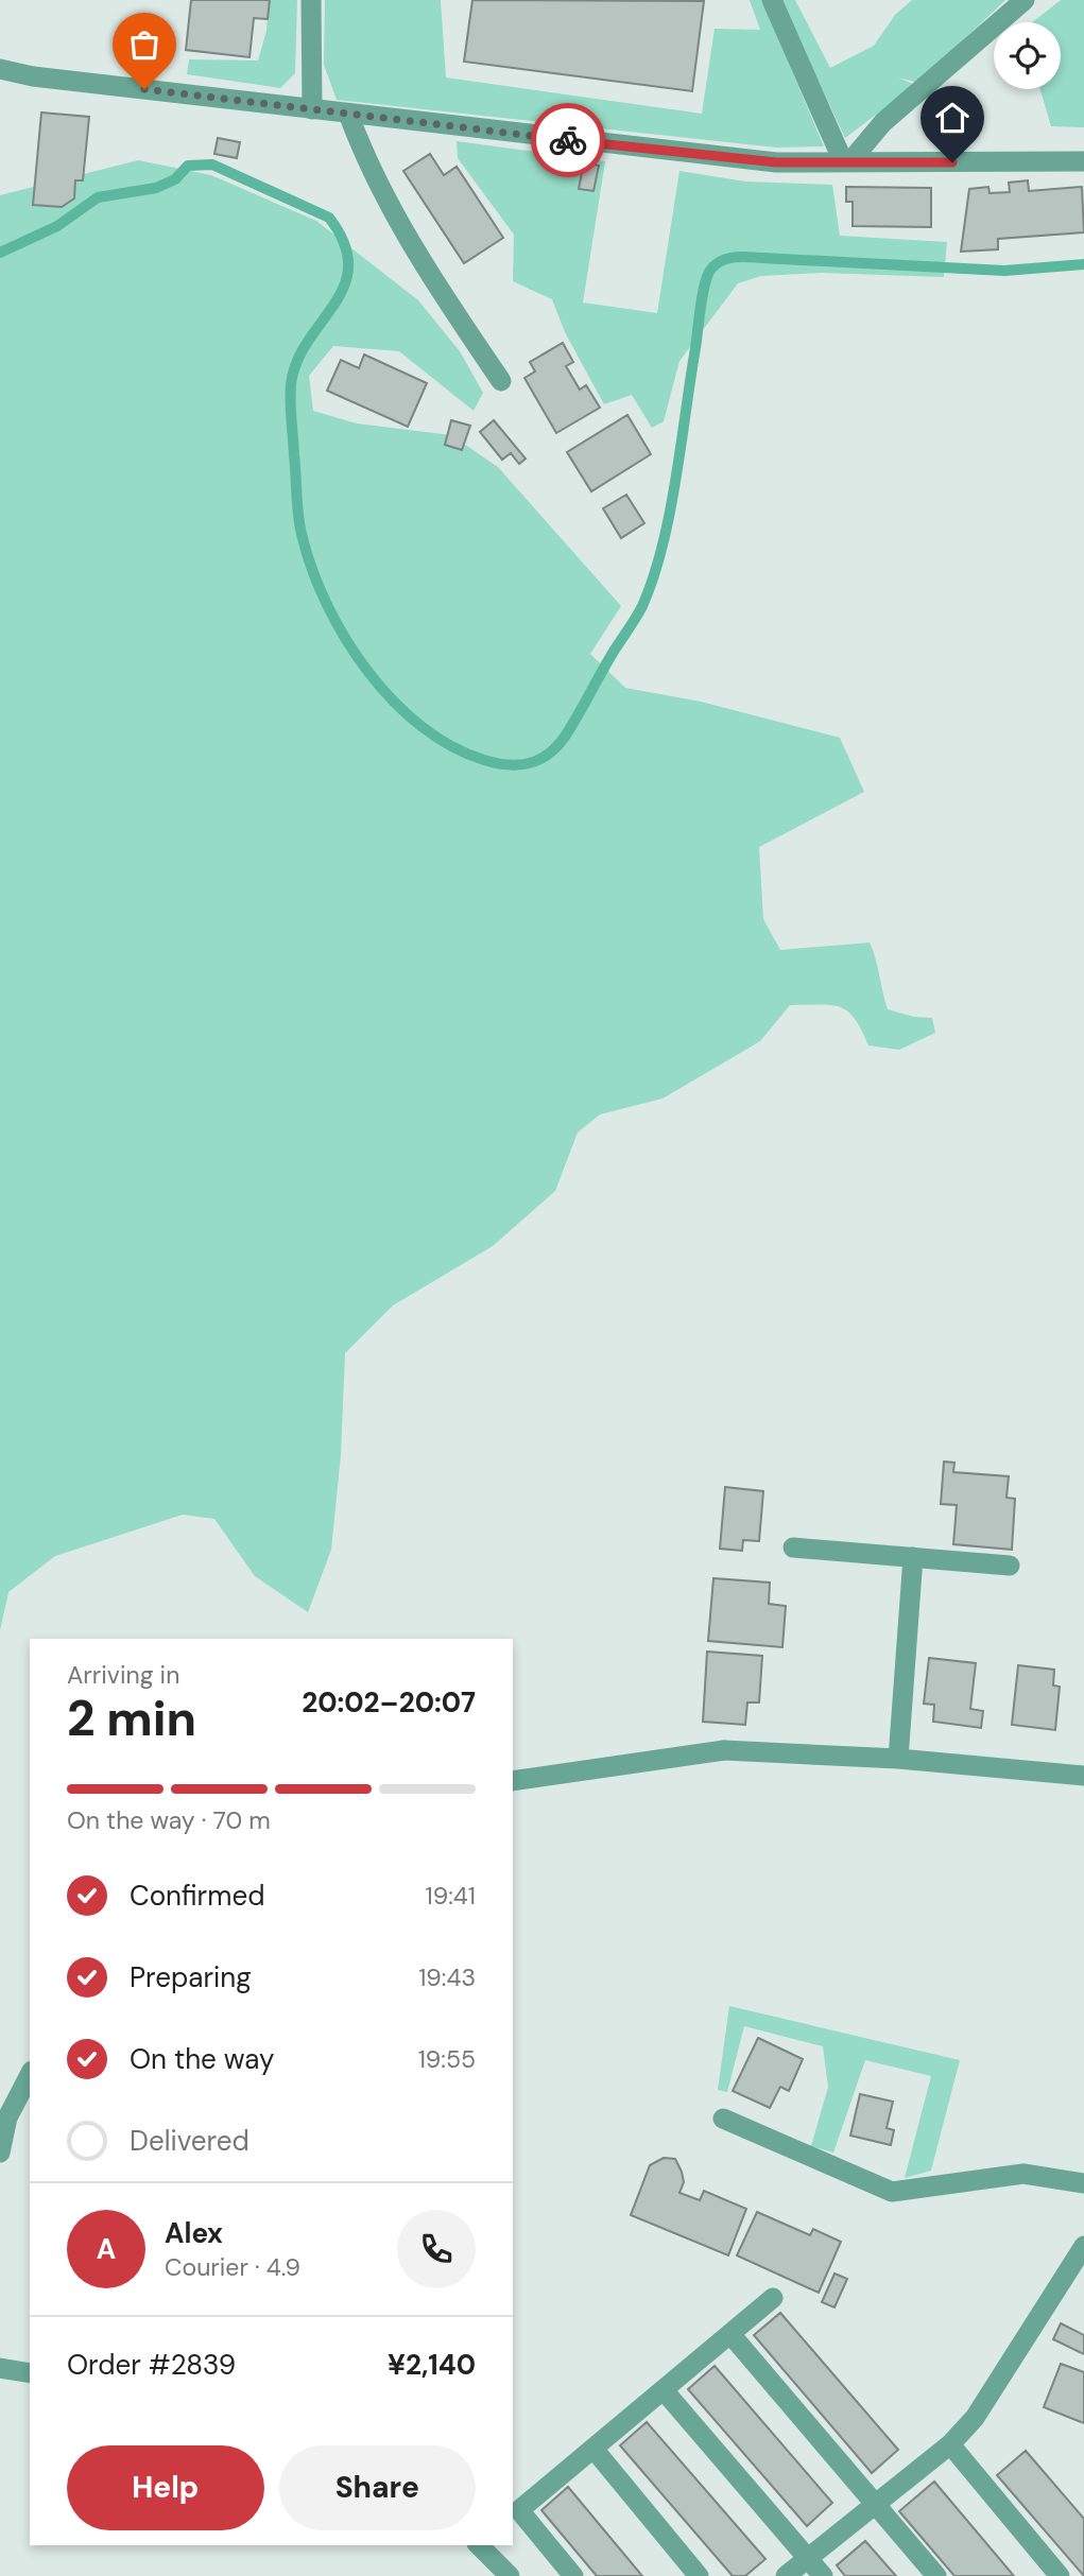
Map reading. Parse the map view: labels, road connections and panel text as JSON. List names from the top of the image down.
{
  "page": {
    "heading": ["2 min", "Arriving in", "20:02–20:07"],
    "panel": [
      "Alex",
      "Courier · 4.9",
      "Order #2839",
      "¥2,140"
    ],
    "bar": "On the way · 70 m",
    "list": [
      ["Confirmed", "19:41"],
      ["Preparing", "19:43"],
      ["On the way", "19:55"],
      "Delivered"
    ],
    "round": "A",
    "buttons": ["Help", "Share"]
  }
}
